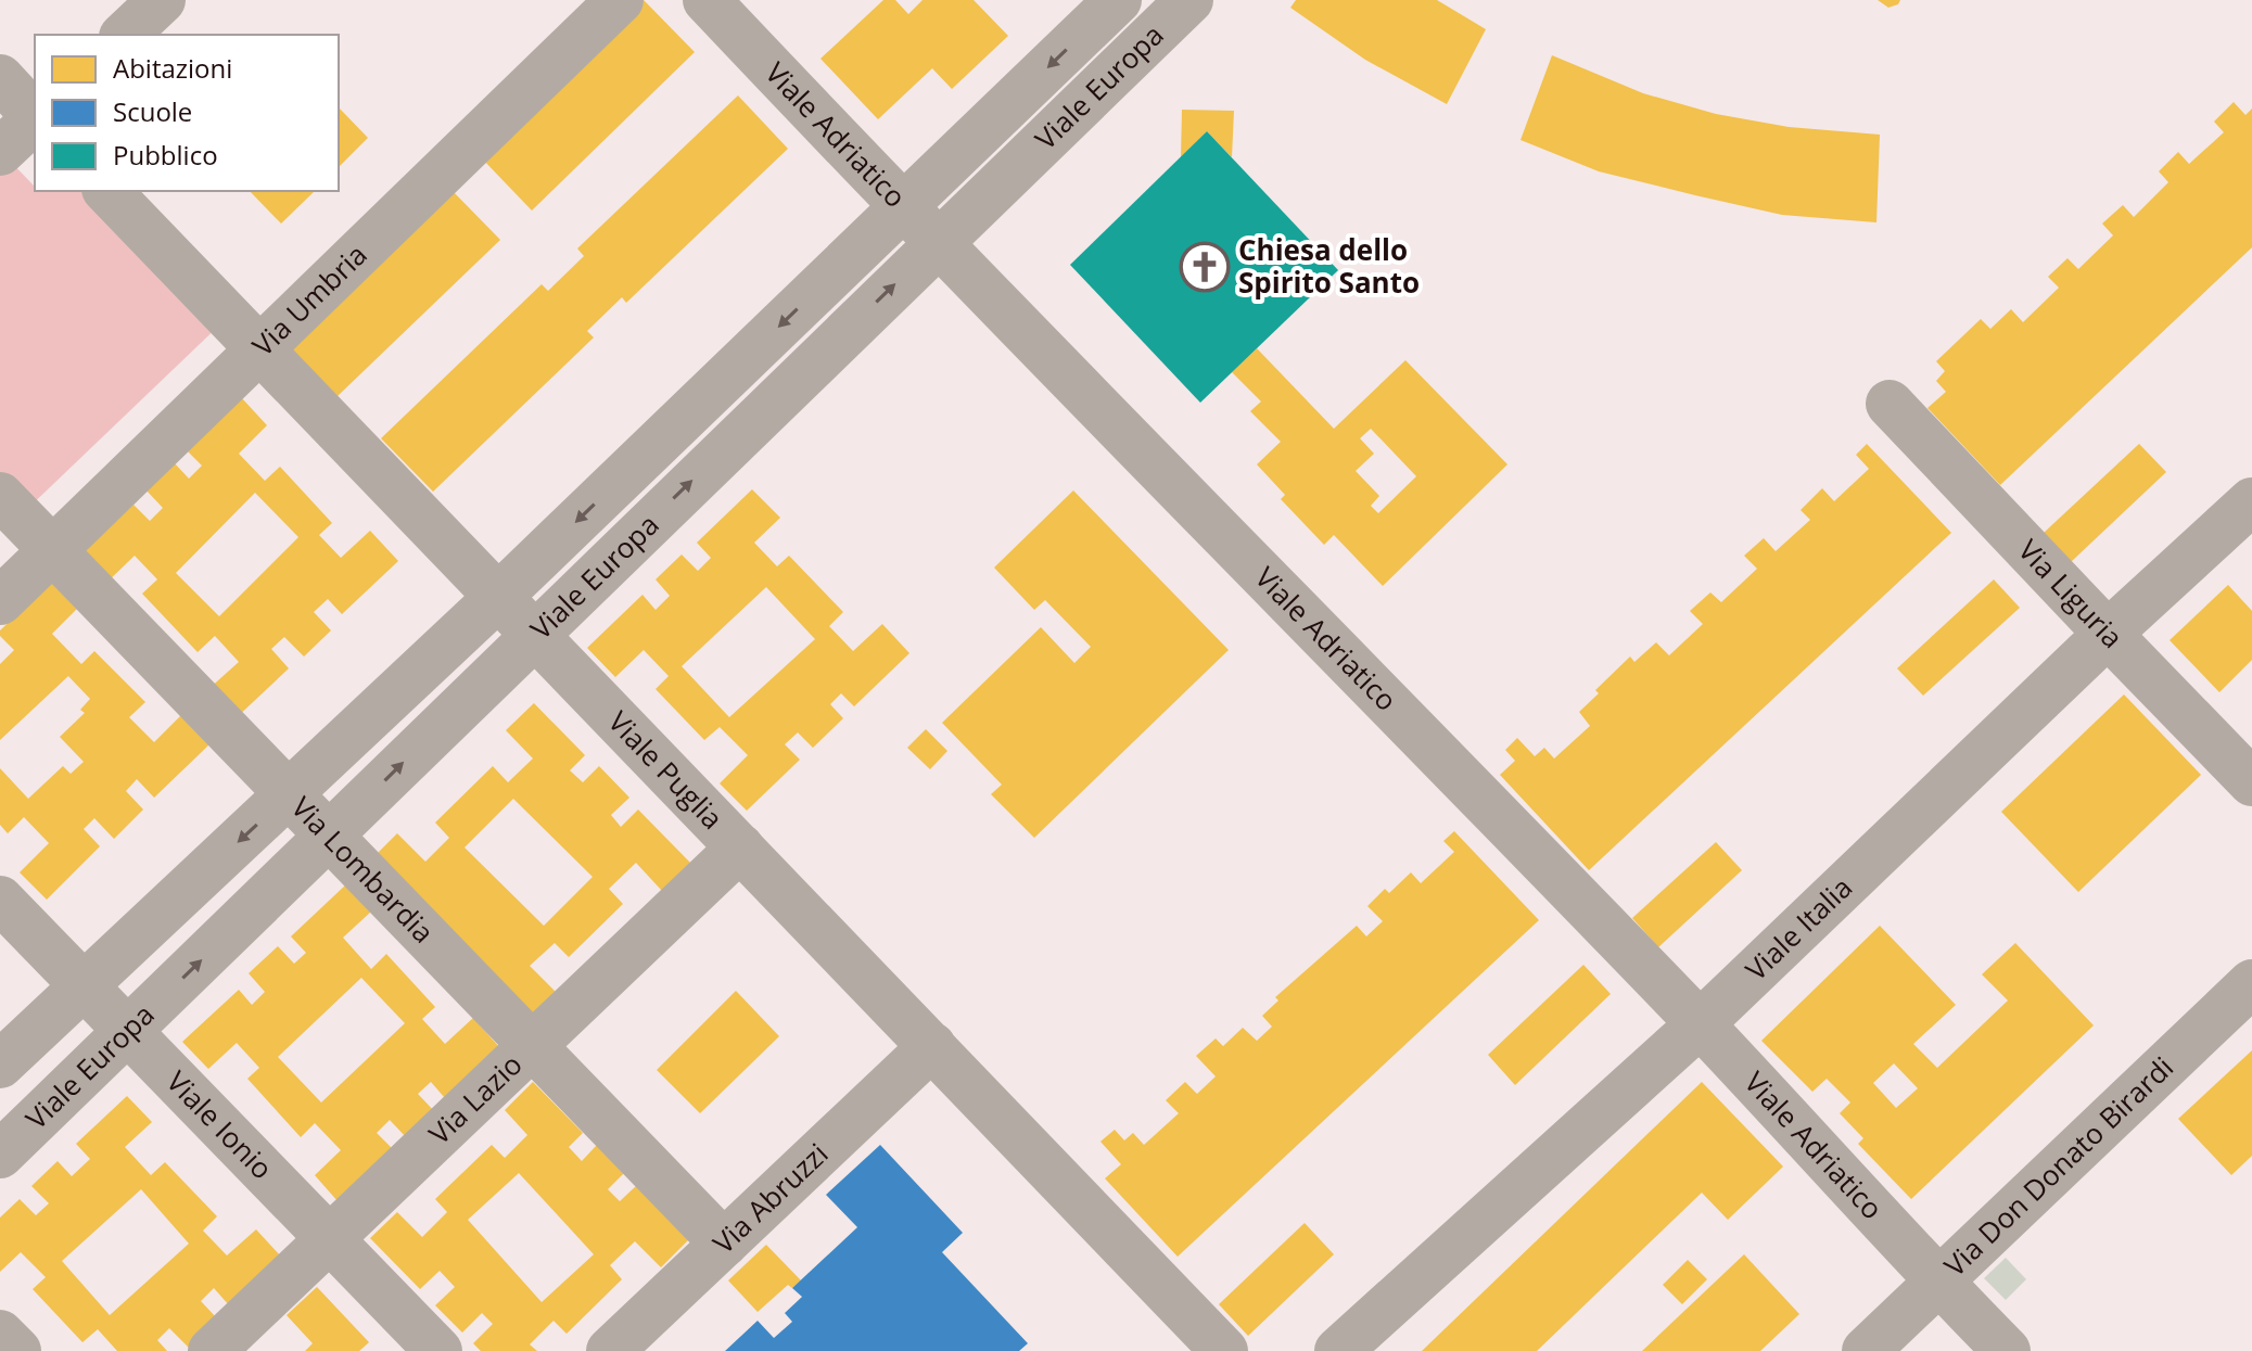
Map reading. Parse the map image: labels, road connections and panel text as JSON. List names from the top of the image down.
{
  "streets": {
    "street": [
      "Viale Europa",
      "Viale Adriatico",
      "Via Umbria",
      "Via Liguria",
      "Viale Puglia",
      "Via Lombardia",
      "Viale Italia",
      "Via Lazio",
      "Viale Ionio",
      "Via Don Donato Birardi",
      "Via Abruzzi"
    ]
  },
  "crossings": [
    ["Viale Europa", "Viale Adriatico"],
    ["Viale Europa", "Viale Puglia"],
    ["Viale Europa", "Via Lombardia"],
    ["Viale Europa", "Viale Ionio"],
    ["Viale Adriatico", "Viale Italia"],
    ["Viale Adriatico", "Via Don Donato Birardi"],
    ["Via Umbria", "Viale Puglia"],
    ["Via Umbria", "Via Lombardia"],
    ["Via Liguria", "Viale Italia"],
    ["Viale Puglia", "Via Lazio"],
    ["Viale Puglia", "Via Abruzzi"],
    ["Via Lombardia", "Via Lazio"],
    ["Via Lombardia", "Via Abruzzi"],
    ["Via Lazio", "Viale Ionio"]
  ],
  "places": {
    "church": ["Chiesa dello Spirito Santo"]
  },
  "legend": ["Abitazioni", "Scuole", "Pubblico"]
}
